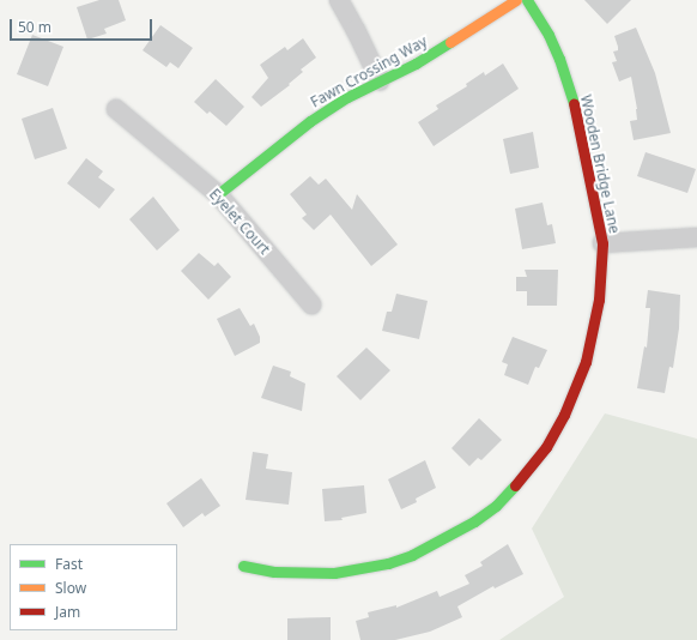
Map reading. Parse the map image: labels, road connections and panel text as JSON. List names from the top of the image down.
{
  "streets": {
    "street": ["Fawn Crossing Way", "Wooden Bridge Lane", "Eyelet Court"]
  },
  "crossings": [
    ["Fawn Crossing Way", "Eyelet Court"]
  ],
  "legend": ["Fast", "Slow", "Jam"],
  "scale_bar": "50 m"
}
